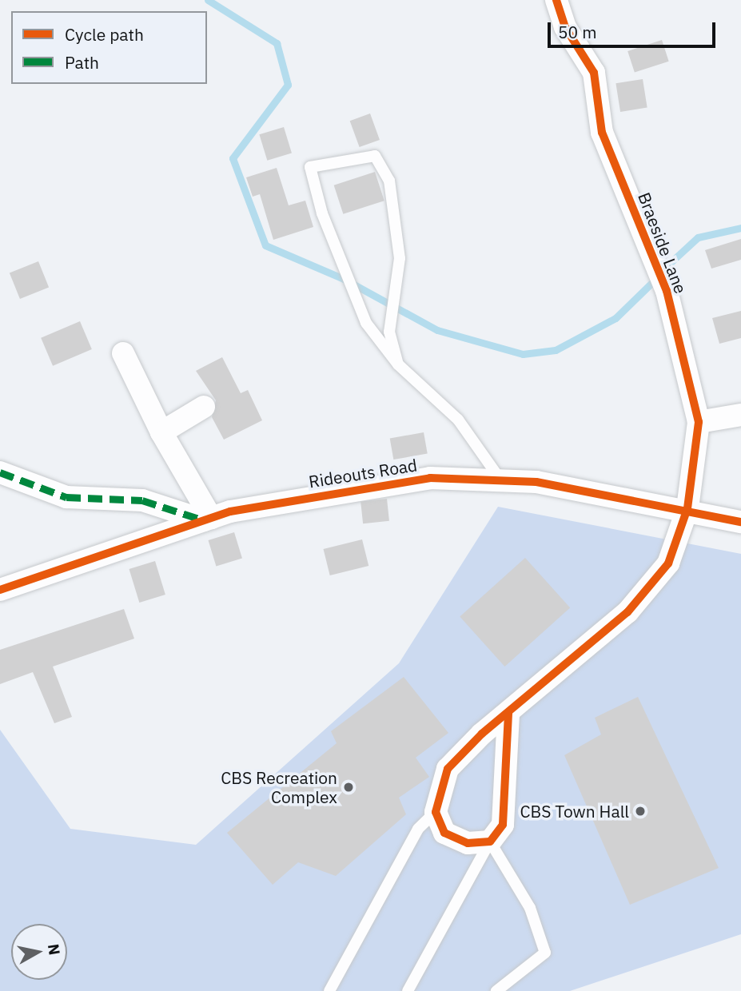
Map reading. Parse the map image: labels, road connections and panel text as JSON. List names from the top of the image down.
{
  "streets": {
    "street": ["Braeside Lane", "Rideouts Road"]
  },
  "crossings": [
    ["Braeside Lane", "Rideouts Road"]
  ],
  "places": ["CBS Recreation Complex", "CBS Town Hall"],
  "legend": ["Cycle path", "Path"],
  "scale_bar": "50 m",
  "north": "right"
}
